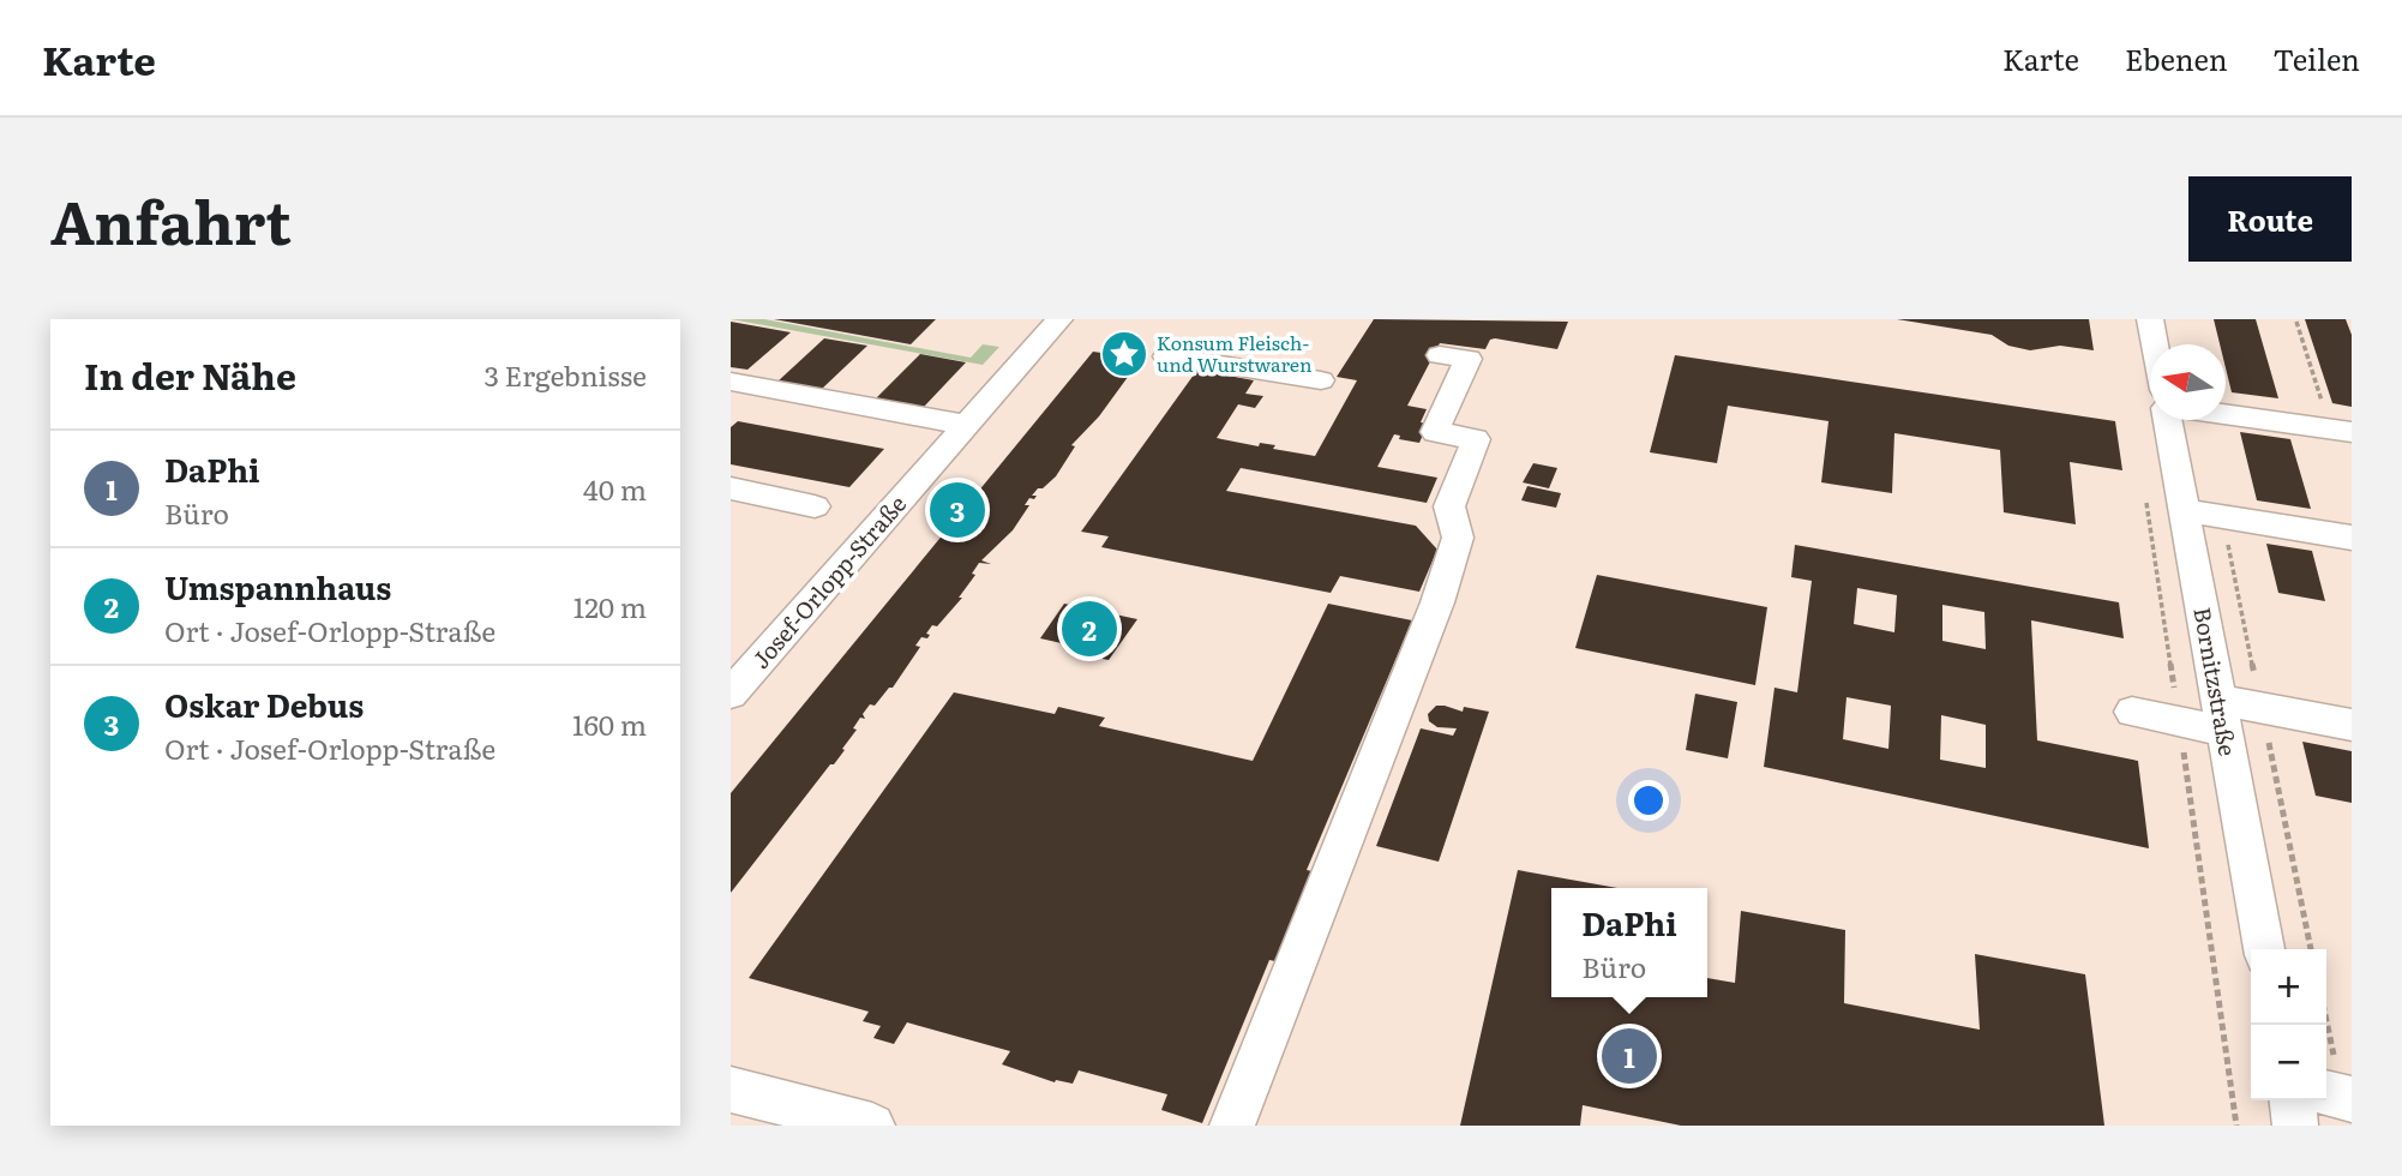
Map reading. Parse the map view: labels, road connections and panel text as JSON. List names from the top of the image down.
{
  "streets": {
    "street": ["Josef-Orlopp-Straße", "Bornitzstraße"]
  },
  "places": {
    "place": ["Konsum Fleisch- und Wurstwaren"]
  },
  "north": "left",
  "page": {
    "header": "Karte",
    "nav": ["Karte", "Ebenen", "Teilen"],
    "title": "Anfahrt",
    "buttons": "Route",
    "heading": ["In der Nähe", "3 Ergebnisse"],
    "list": [
      {
        "mark": "1",
        "name": "DaPhi",
        "note": "Büro",
        "value": "40 m"
      },
      {
        "mark": "2",
        "name": "Umspannhaus",
        "note": "Ort · Josef-Orlopp-Straße",
        "value": "120 m"
      },
      {
        "mark": "3",
        "name": "Oskar Debus",
        "note": "Ort · Josef-Orlopp-Straße",
        "value": "160 m"
      }
    ],
    "pins": ["3", "2", "1"],
    "popup": ["DaPhi", "Büro"],
    "map_buttons": ["+", "−"]
  }
}
